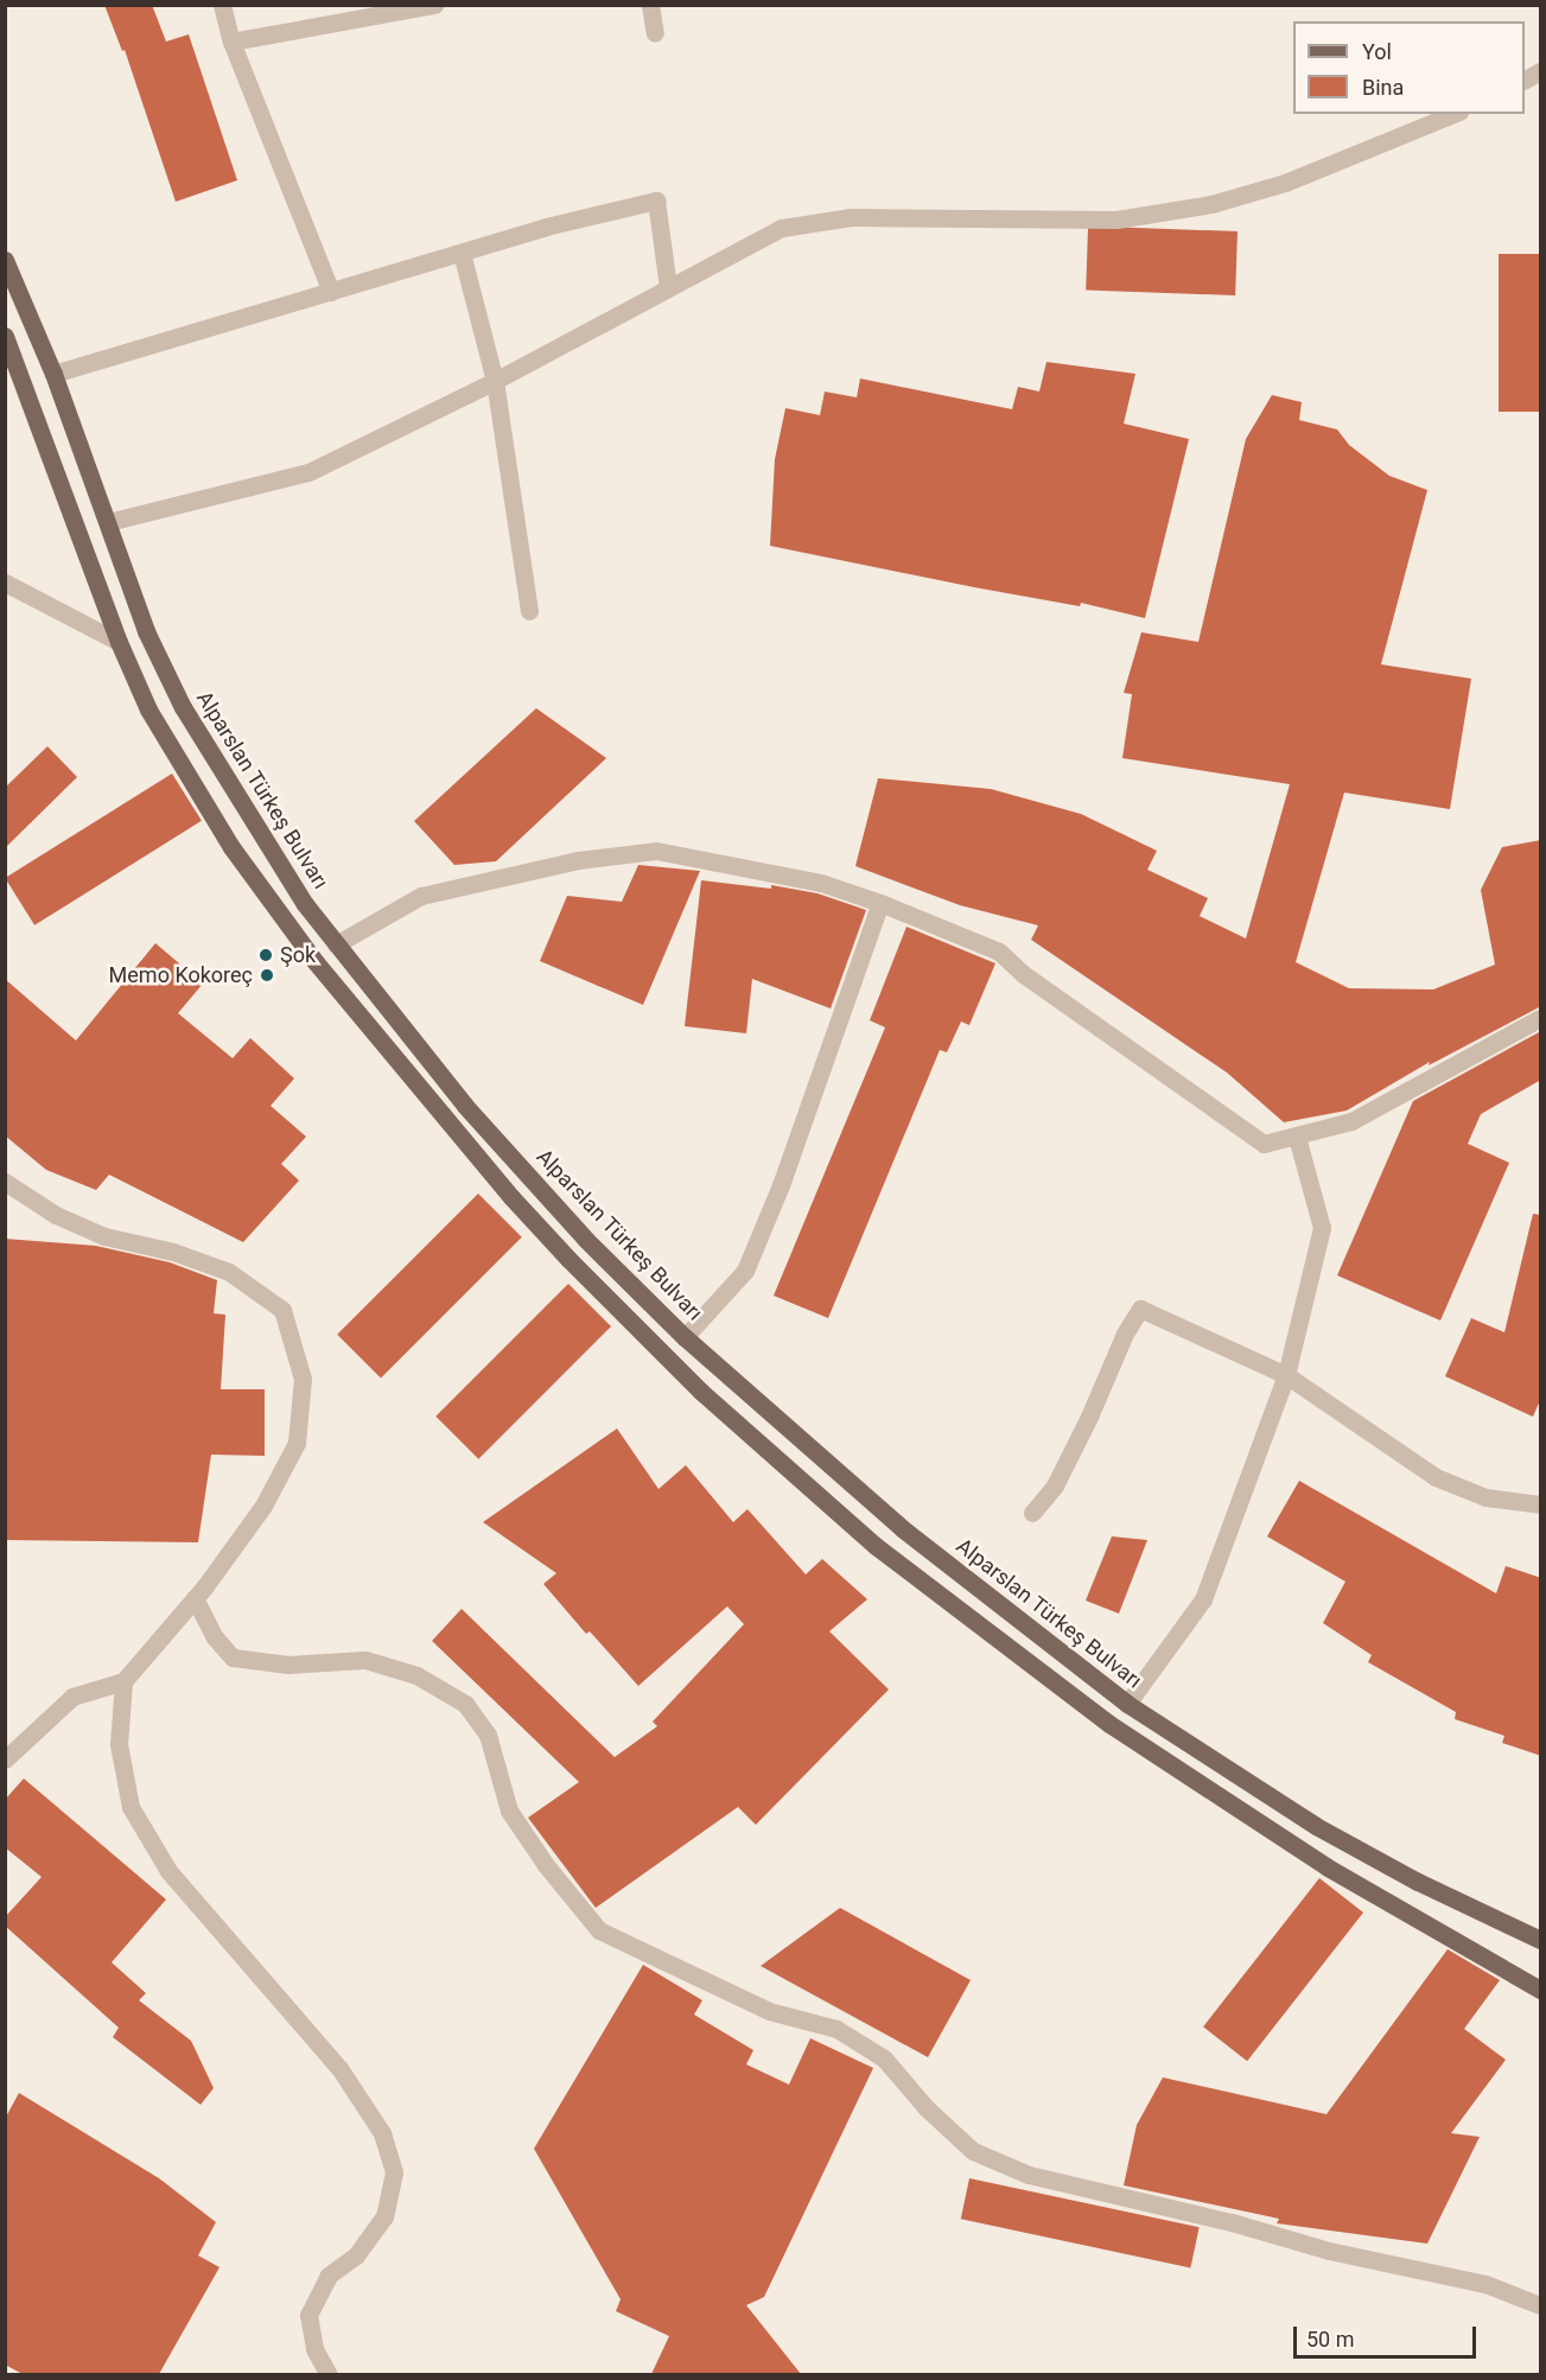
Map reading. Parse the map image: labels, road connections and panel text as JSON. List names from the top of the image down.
{
  "streets": {
    "main road": ["Alparslan Türkeş Bulvarı"]
  },
  "places": ["Şok", "Memo Kokoreç"],
  "legend": ["Yol", "Bina"],
  "scale_bar": "50 m"
}
